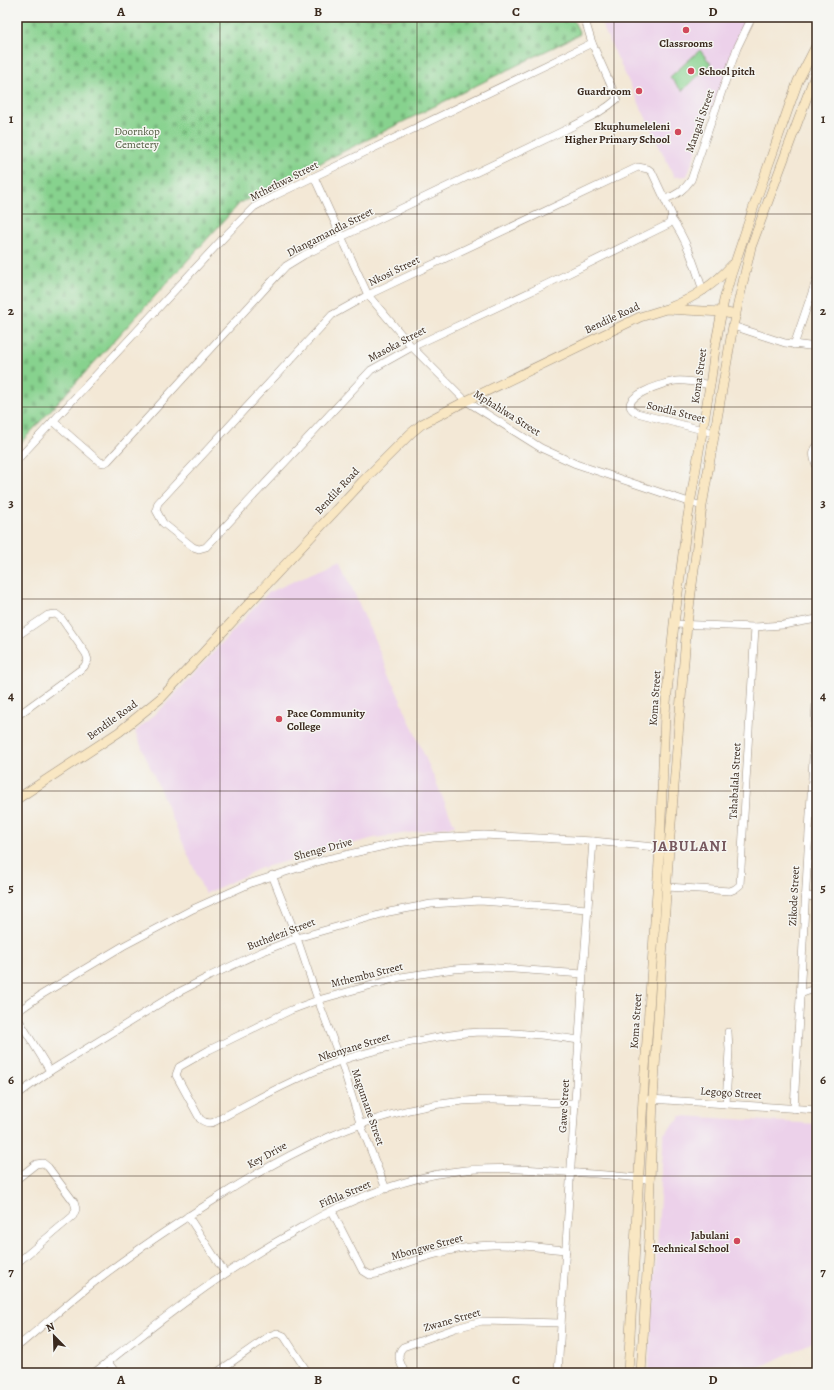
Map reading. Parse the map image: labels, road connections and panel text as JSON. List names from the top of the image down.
{
  "streets": {
    "main road": ["Bendile Road", "Koma Street"],
    "street": [
      "Mangali Street",
      "Mthethwa Street",
      "Dlangamandla Street",
      "Nkosi Street",
      "Masoka Street",
      "Sondla Street",
      "Mphahlwa Street",
      "Tshabalala Street",
      "Shenge Drive",
      "Zikode Street",
      "Buthelezi Street",
      "Mthembu Street",
      "Nkonyane Street",
      "Legogo Street",
      "Gawe Street",
      "Magumane Street",
      "Key Drive",
      "Fifhla Street",
      "Mbongwe Street",
      "Zwane Street"
    ]
  },
  "crossings": [
    ["Mangali Street", "Nkosi Street"],
    ["Mthethwa Street", "Dlangamandla Street"],
    ["Mthethwa Street", "Mphahlwa Street"],
    ["Dlangamandla Street", "Mphahlwa Street"],
    ["Nkosi Street", "Masoka Street"],
    ["Nkosi Street", "Mphahlwa Street"],
    ["Bendile Road", "Koma Street"],
    ["Bendile Road", "Mphahlwa Street"],
    ["Masoka Street", "Mphahlwa Street"],
    ["Koma Street", "Sondla Street"],
    ["Koma Street", "Mphahlwa Street"],
    ["Koma Street", "Tshabalala Street"],
    ["Koma Street", "Shenge Drive"],
    ["Koma Street", "Legogo Street"],
    ["Koma Street", "Fifhla Street"],
    ["Shenge Drive", "Gawe Street"],
    ["Shenge Drive", "Magumane Street"],
    ["Zikode Street", "Legogo Street"],
    ["Buthelezi Street", "Gawe Street"],
    ["Buthelezi Street", "Magumane Street"],
    ["Mthembu Street", "Nkonyane Street"],
    ["Mthembu Street", "Gawe Street"],
    ["Mthembu Street", "Magumane Street"],
    ["Nkonyane Street", "Gawe Street"],
    ["Nkonyane Street", "Magumane Street"],
    ["Gawe Street", "Key Drive"],
    ["Gawe Street", "Fifhla Street"],
    ["Gawe Street", "Mbongwe Street"],
    ["Gawe Street", "Zwane Street"],
    ["Magumane Street", "Key Drive"],
    ["Magumane Street", "Fifhla Street"],
    ["Fifhla Street", "Mbongwe Street"]
  ],
  "districts": ["JABULANI"],
  "parks": ["Doornkop Cemetery"],
  "places": [
    "Classrooms",
    "School pitch",
    "Guardroom",
    "Ekuphumeleleni Higher Primary School",
    "Pace Community College",
    "Jabulani Technical School"
  ],
  "north": "top left",
  "grid": {
    "columns": [
      "A",
      "B",
      "C",
      "D"
    ],
    "rows": [
      "1",
      "2",
      "3",
      "4",
      "5",
      "6",
      "7"
    ]
  }
}
